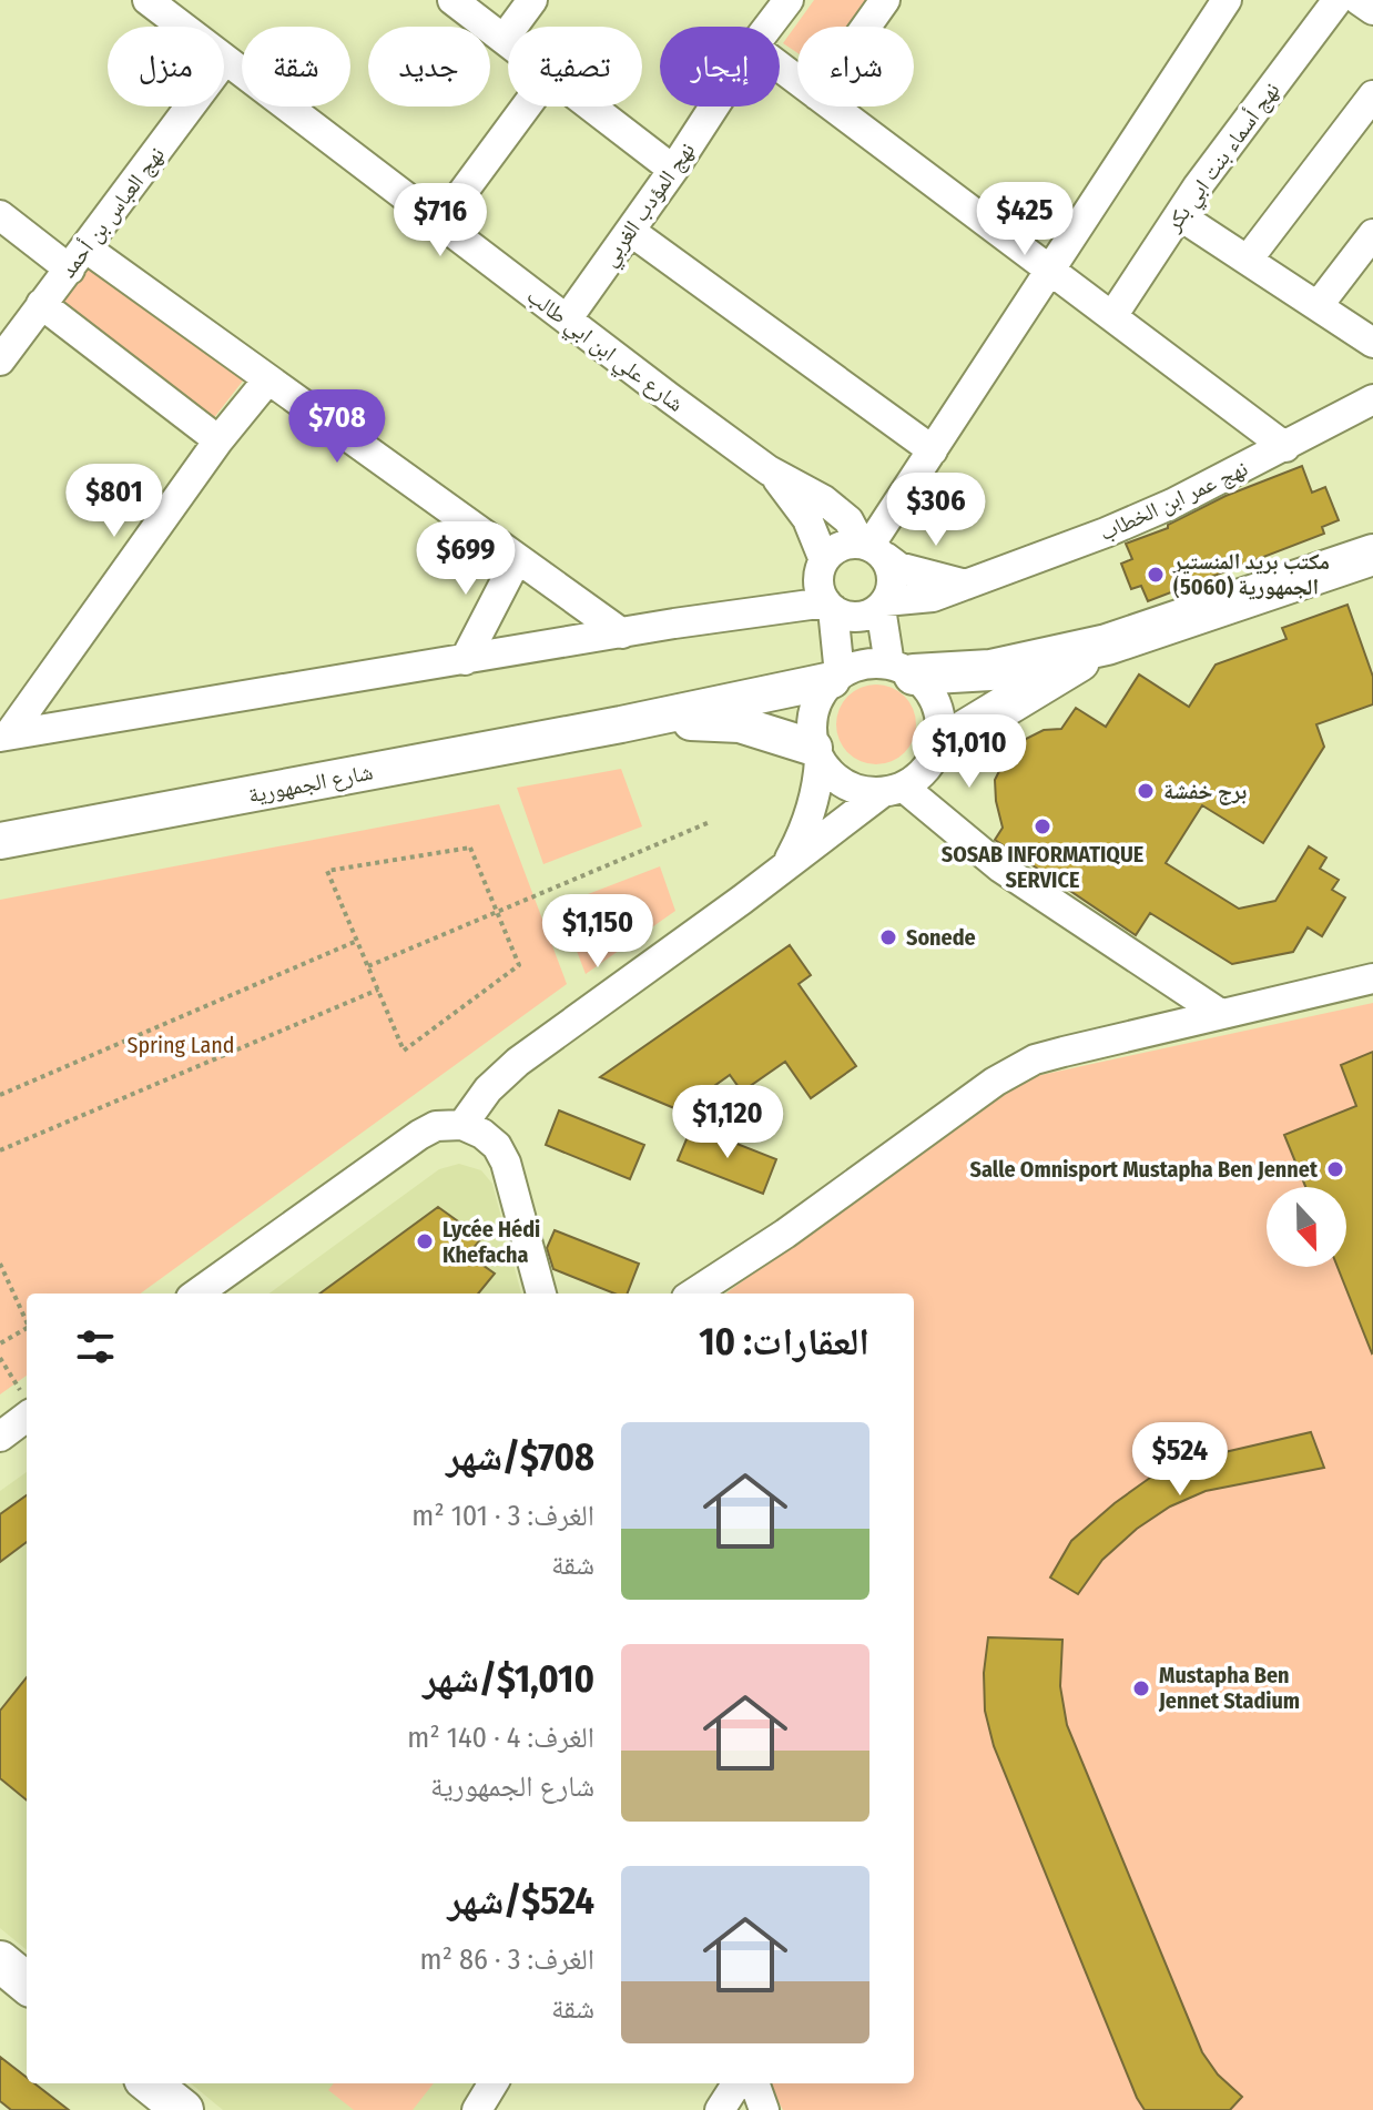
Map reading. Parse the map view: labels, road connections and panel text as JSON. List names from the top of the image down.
{
  "streets": {
    "street": [
      "نهج أسماء بنت ابي بكر",
      "نهج المؤدب الغربي",
      "نهج العباس بن أحمد",
      "شارع علي ابن ابي طالب",
      "نهج عمر ابن الخطاب",
      "شارع الجمهورية"
    ]
  },
  "crossings": [
    ["نهج المؤدب الغربي", "شارع علي ابن ابي طالب"],
    ["شارع علي ابن ابي طالب", "نهج عمر ابن الخطاب"],
    ["شارع علي ابن ابي طالب", "شارع الجمهورية"]
  ],
  "parks": ["Spring Land"],
  "places": [
    "مكتب بريد المنستير الجمهورية (5060)",
    "برج خفشة",
    "SOSAB INFORMATIQUE SERVICE",
    "Sonede",
    "Salle Omnisport Mustapha Ben Jennet",
    "Lycée Hédi Khefacha",
    "Mustapha Ben Jennet Stadium"
  ],
  "north": "bottom",
  "page": {
    "chip": [
      "شراء",
      "إيجار",
      "تصفية",
      "جديد",
      "شقة",
      "منزل"
    ],
    "price": [
      "$425",
      "$716",
      "$708",
      "$801",
      "$306",
      "$699",
      "$1,010",
      "$1,150",
      "$1,120",
      "$524"
    ],
    "heading": "العقارات: 10",
    "list": [
      {
        "name": "$708/شهر",
        "note": "الغرف: 3 · 101 m² · شقة"
      },
      {
        "name": "$1,010/شهر",
        "note": "الغرف: 4 · 140 m² · شارع الجمهورية"
      },
      {
        "name": "$524/شهر",
        "note": "الغرف: 3 · 86 m² · شقة"
      }
    ]
  }
}
